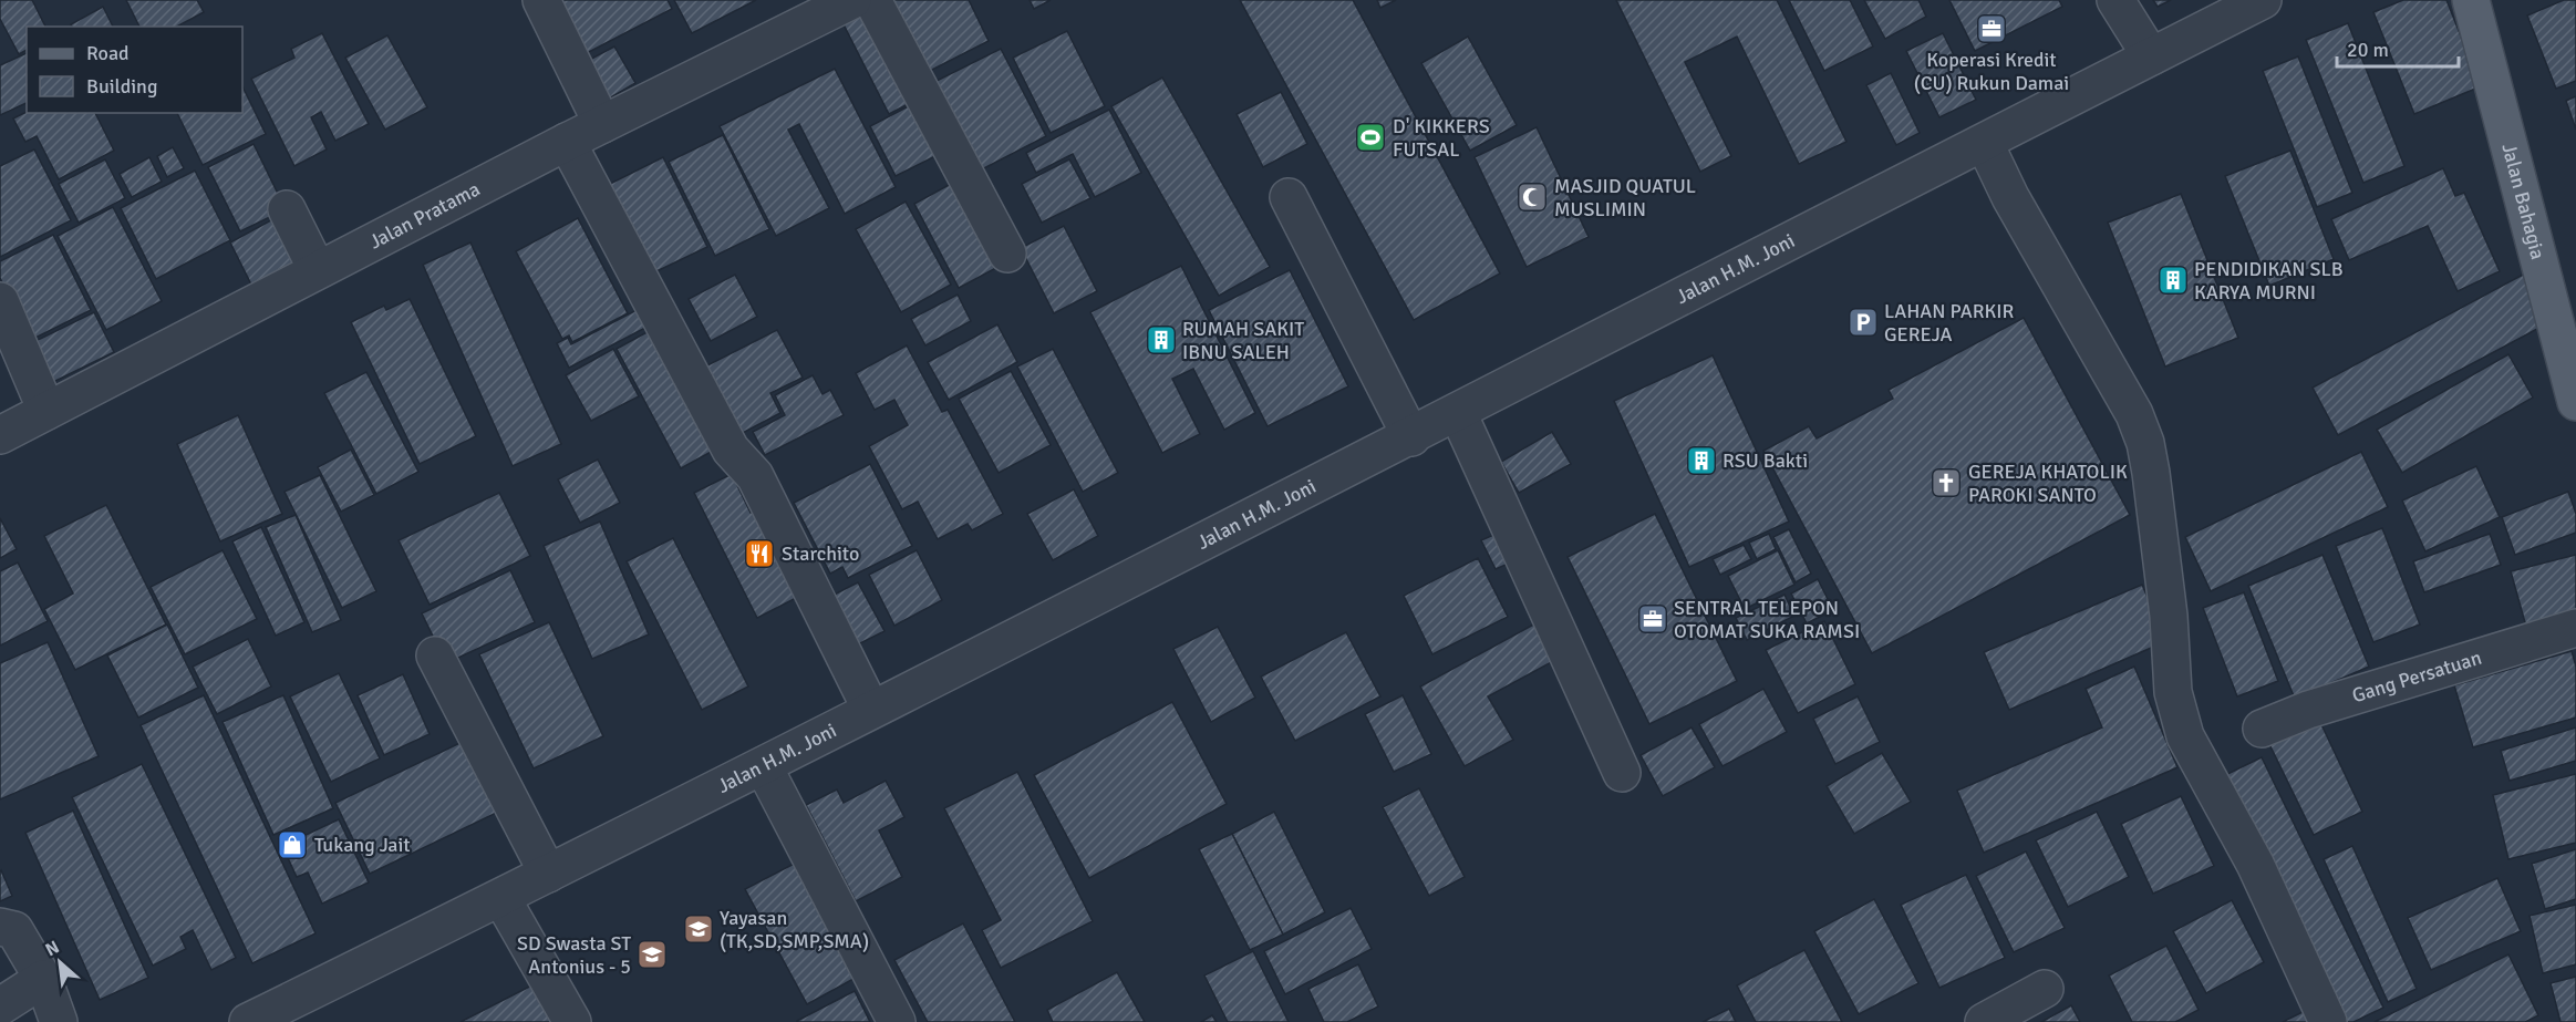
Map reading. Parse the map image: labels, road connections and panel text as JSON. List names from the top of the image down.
{
  "streets": {
    "main road": ["Jalan Bahagia"],
    "street": ["Jalan Pratama", "Jalan H.M. Joni", "Gang Persatuan"]
  },
  "places": {
    "office": ["Koperasi Kredit (CU) Rukun Damai", "SENTRAL TELEPON OTOMAT SUKA RAMSI"],
    "sports": ["D' KIKKERS FUTSAL"],
    "mosque": ["MASJID QUATUL MUSLIMIN"],
    "building": ["PENDIDIKAN SLB KARYA MURNI", "RUMAH SAKIT IBNU SALEH", "RSU Bakti"],
    "parking": ["LAHAN PARKIR GEREJA"],
    "church": ["GEREJA KHATOLIK PAROKI SANTO"],
    "restaurant": ["Starchito"],
    "shop": ["Tukang Jait"],
    "school or university": ["Yayasan (TK,SD,SMP,SMA)", "SD Swasta ST Antonius - 5"]
  },
  "legend": ["Road", "Building"],
  "scale_bar": "20 m",
  "north": "top left"
}
